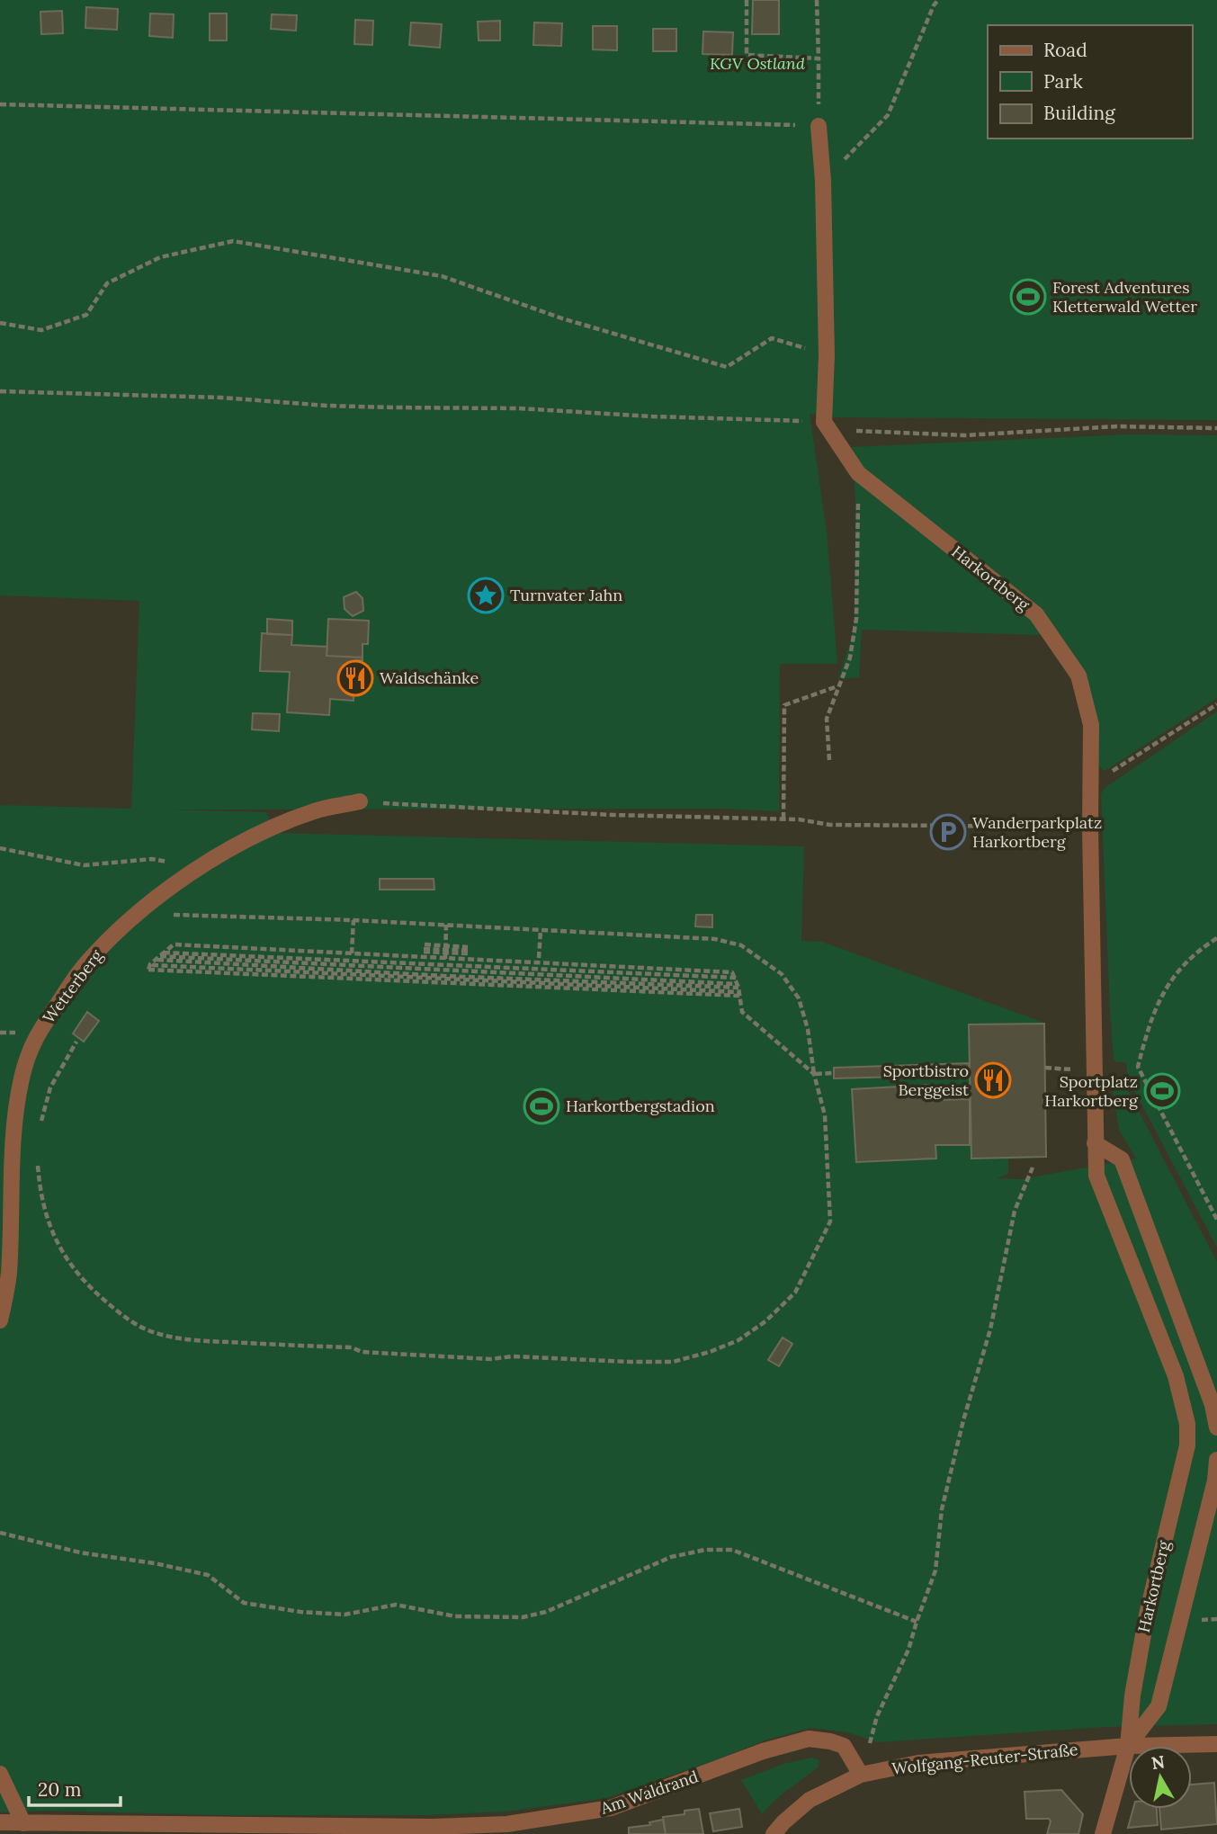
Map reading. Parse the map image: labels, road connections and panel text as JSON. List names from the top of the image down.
{
  "streets": {
    "street": [
      "Harkortberg",
      "Wetterberg",
      "Wolfgang-Reuter-Straße",
      "Am Waldrand"
    ]
  },
  "crossings": [
    ["Harkortberg", "Wolfgang-Reuter-Straße"],
    ["Wolfgang-Reuter-Straße", "Am Waldrand"]
  ],
  "parks": ["KGV Ostland"],
  "places": {
    "sports": ["Forest Adventures Kletterwald Wetter", "Sportplatz Harkortberg", "Harkortbergstadion"],
    "place": ["Turnvater Jahn"],
    "restaurant": ["Waldschänke", "Sportbistro Berggeist"],
    "parking": ["Wanderparkplatz Harkortberg"]
  },
  "legend": ["Road", "Park", "Building"],
  "scale_bar": "20 m",
  "north": "top"
}
